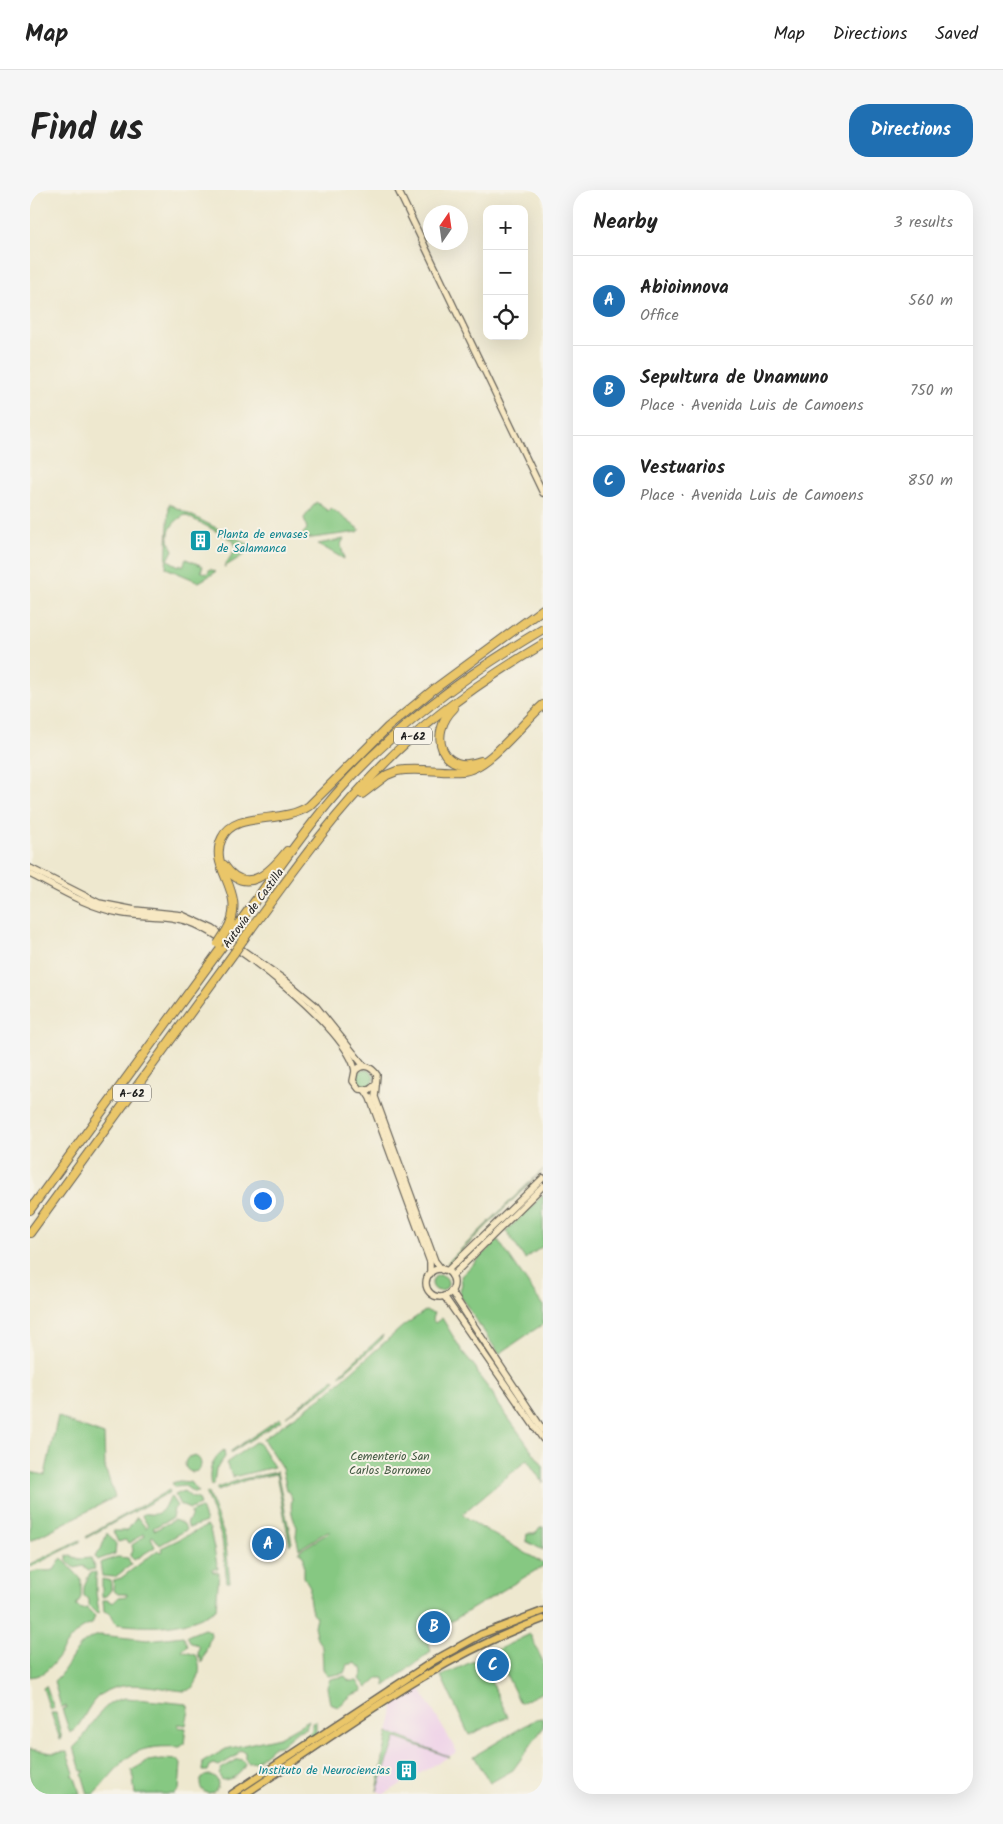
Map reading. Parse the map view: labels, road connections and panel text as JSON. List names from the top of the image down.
{
  "streets": {
    "highway": ["A-62", "Autovía de Castilla"]
  },
  "parks": ["Cementerio San Carlos Borromeo"],
  "places": {
    "building": ["Planta de envases de Salamanca", "Instituto de Neurociencias"]
  },
  "north": "top",
  "page": {
    "header": "Map",
    "nav": ["Map", "Directions", "Saved"],
    "title": "Find us",
    "buttons": "Directions",
    "heading": ["Nearby", "3 results"],
    "map_buttons": ["+", "−"],
    "list": [
      {
        "mark": "A",
        "name": "Abioinnova",
        "note": "Office",
        "value": "560 m"
      },
      {
        "mark": "B",
        "name": "Sepultura de Unamuno",
        "note": "Place · Avenida Luis de Camoens",
        "value": "750 m"
      },
      {
        "mark": "C",
        "name": "Vestuarios",
        "note": "Place · Avenida Luis de Camoens",
        "value": "850 m"
      }
    ],
    "pins": ["A", "B", "C"]
  }
}
